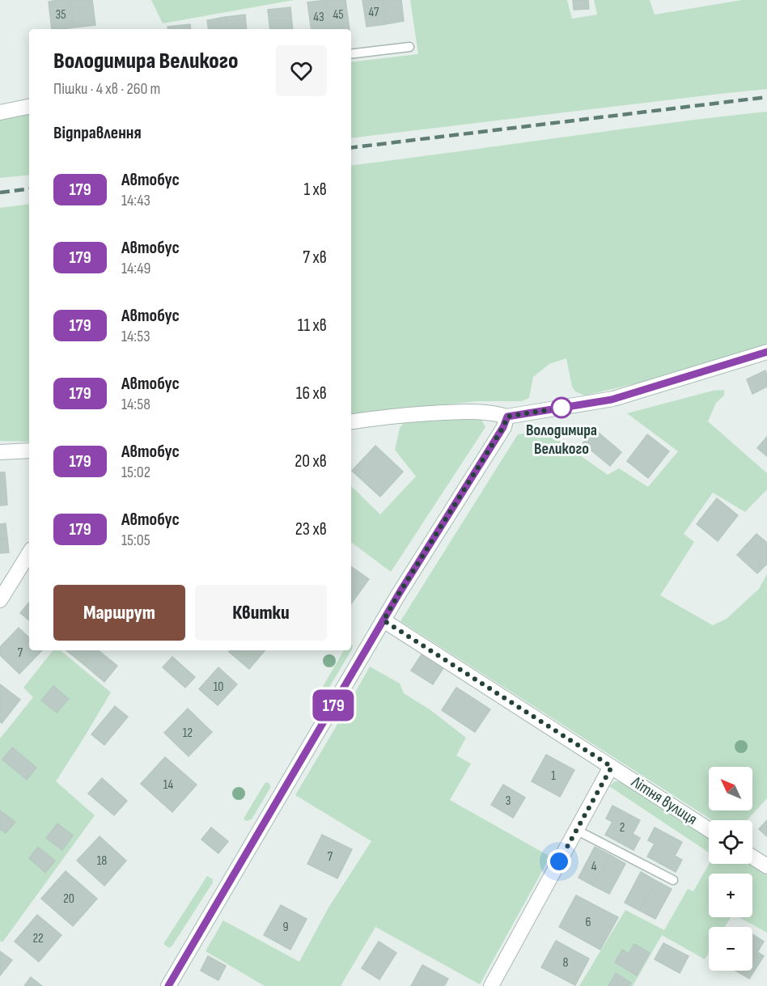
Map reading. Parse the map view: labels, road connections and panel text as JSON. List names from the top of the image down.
{
  "streets": {
    "street": ["Літня вулиця"]
  },
  "places": ["Володимира Великого"],
  "lines": ["bus line 179"],
  "house_numbers": [
    "47",
    "35",
    "45",
    "43",
    "7",
    "10",
    "12",
    "1",
    "14",
    "3",
    "2",
    "7",
    "18",
    "4",
    "20",
    "6",
    "9",
    "22",
    "8"
  ],
  "north": "top left",
  "page": {
    "on_map": "179",
    "heading": [
      ["Володимира Великого", "Пішки · 4 хв · 260 m"],
      "Відправлення"
    ],
    "list": [
      {
        "mark": "179",
        "name": "Автобус",
        "note": "14:43",
        "value": "1 хв"
      },
      {
        "mark": "179",
        "name": "Автобус",
        "note": "14:49",
        "value": "7 хв"
      },
      {
        "mark": "179",
        "name": "Автобус",
        "note": "14:53",
        "value": "11 хв"
      },
      {
        "mark": "179",
        "name": "Автобус",
        "note": "14:58",
        "value": "16 хв"
      },
      {
        "mark": "179",
        "name": "Автобус",
        "note": "15:02",
        "value": "20 хв"
      },
      {
        "mark": "179",
        "name": "Автобус",
        "note": "15:05",
        "value": "23 хв"
      }
    ],
    "buttons": ["Маршрут", "Квитки"],
    "map_buttons": ["+", "−"]
  }
}
